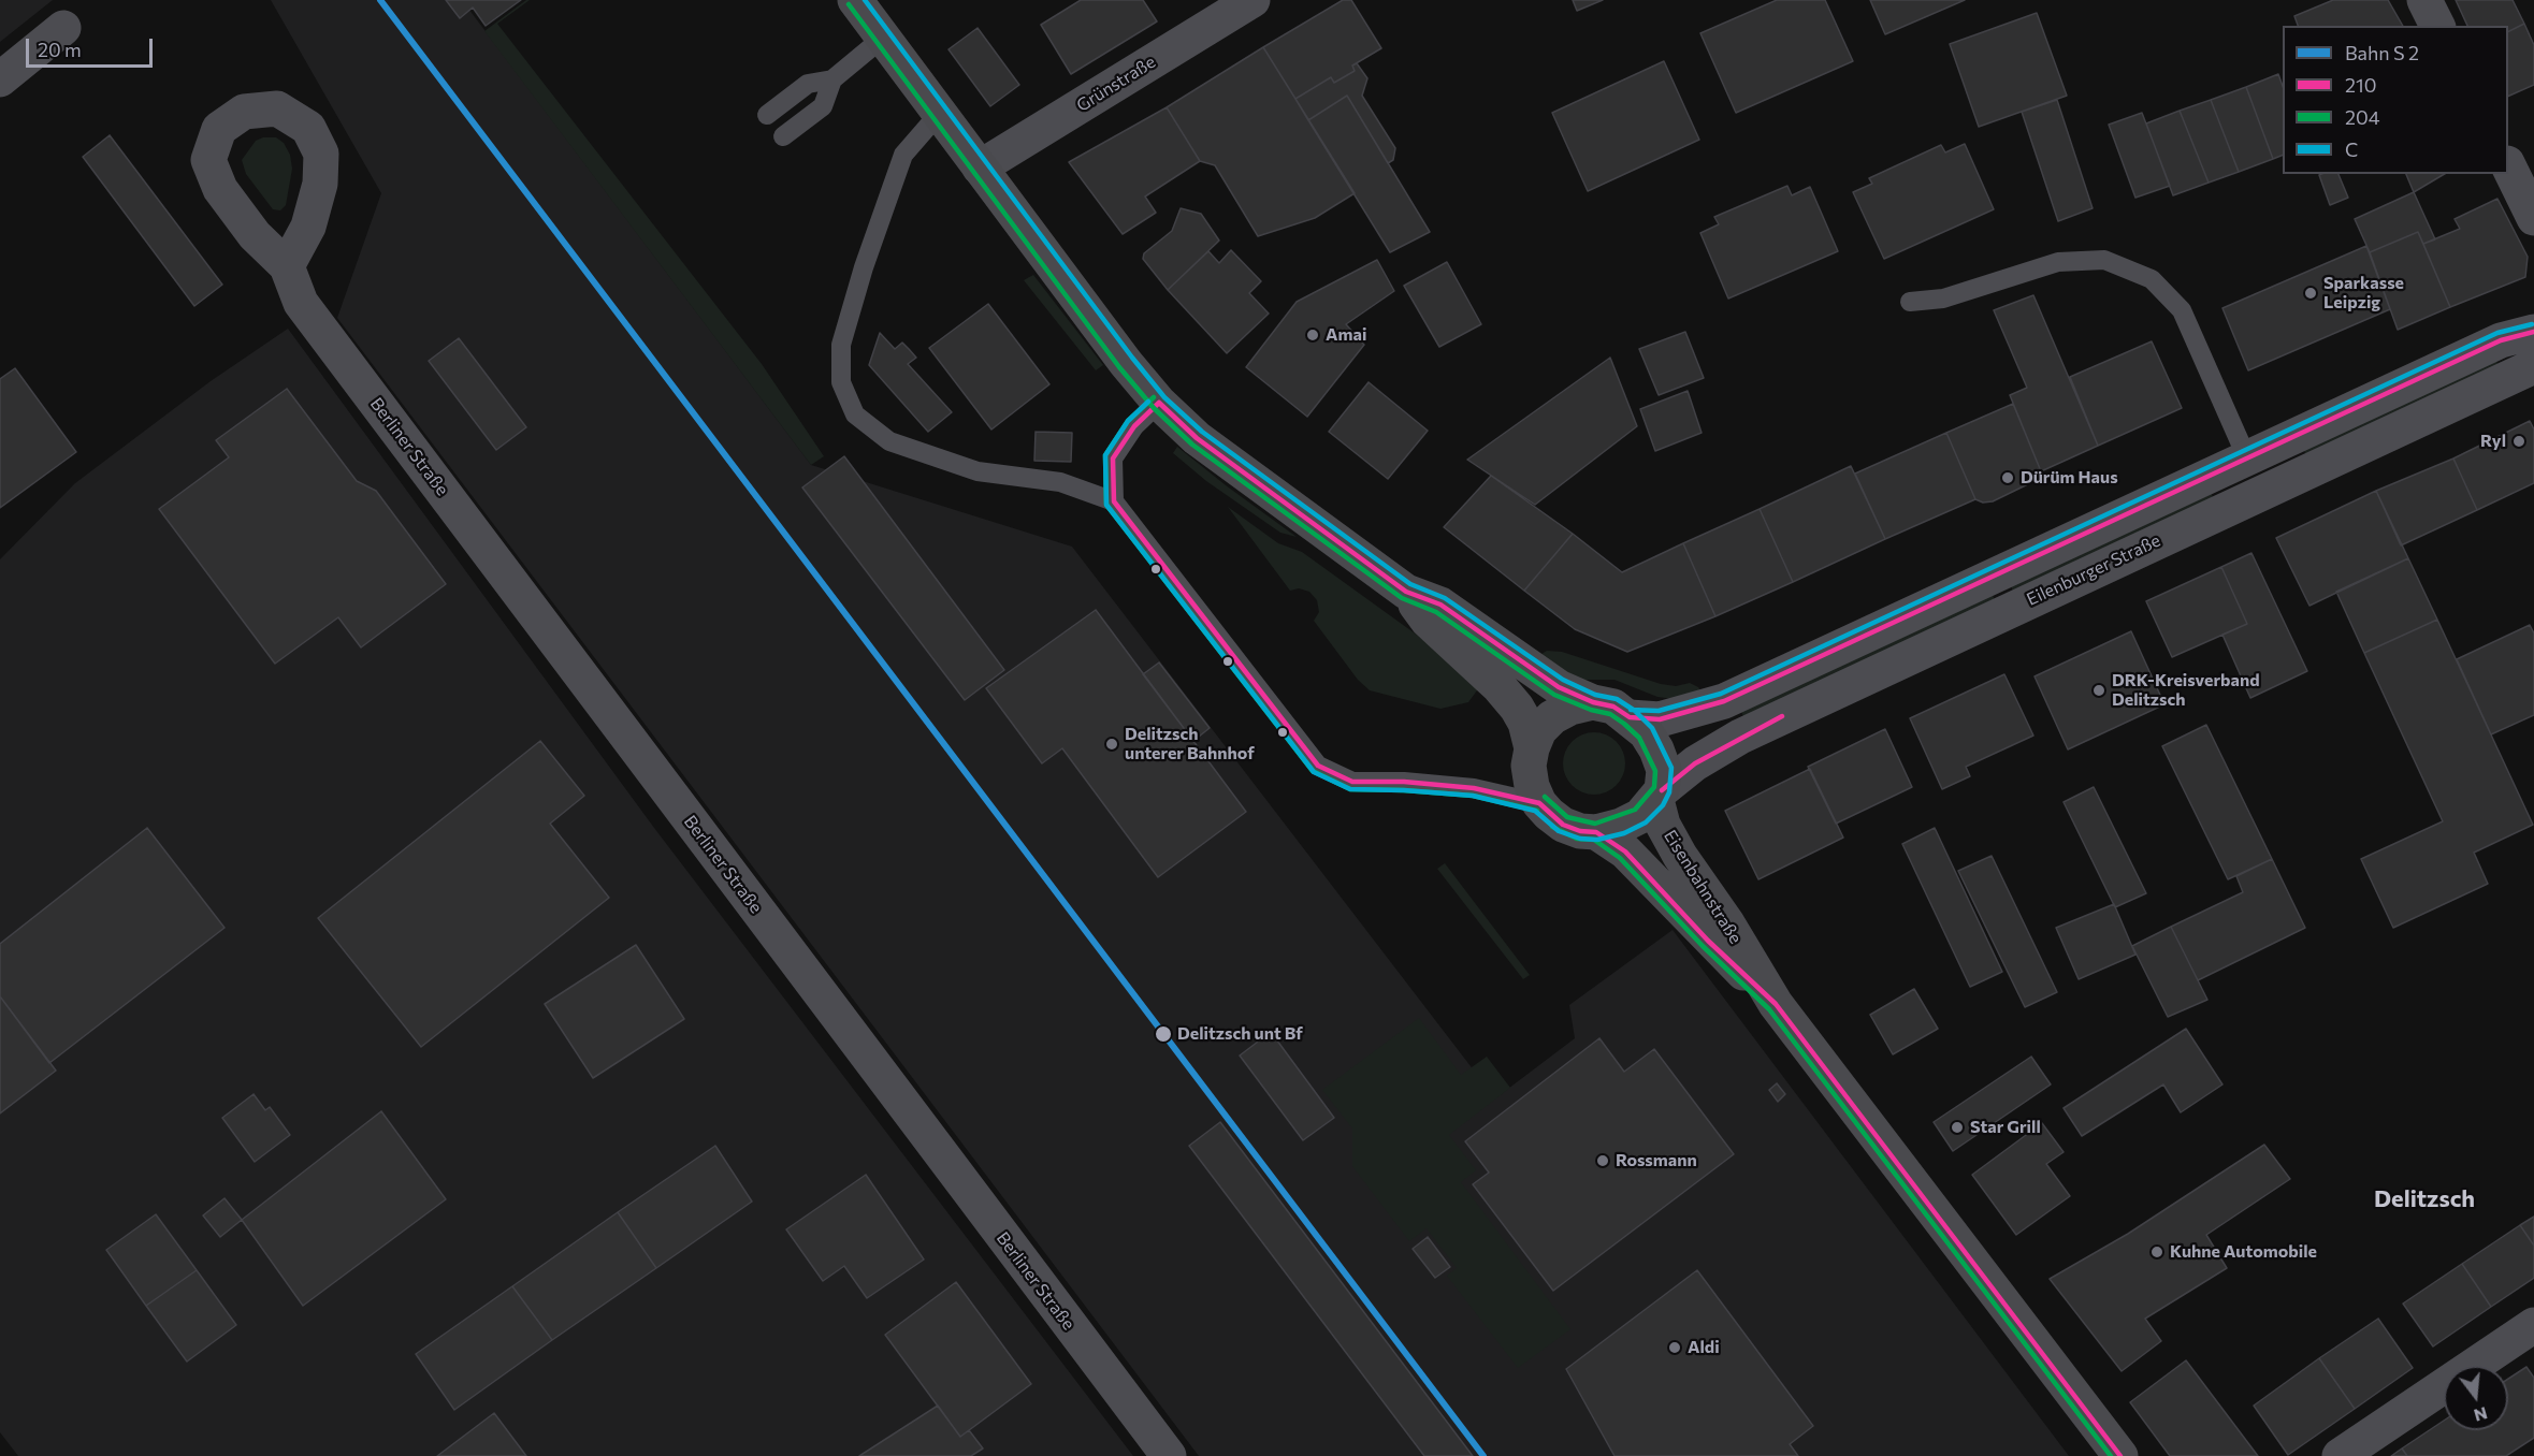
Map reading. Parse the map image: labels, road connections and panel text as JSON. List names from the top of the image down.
{
  "streets": {
    "street": [
      "Grünstraße",
      "Berliner Straße",
      "Eilenburger Straße",
      "Eisenbahnstraße"
    ]
  },
  "crossings": [
    ["Grünstraße", "Eisenbahnstraße"],
    ["Eilenburger Straße", "Eisenbahnstraße"]
  ],
  "districts": ["Delitzsch"],
  "places": [
    "Sparkasse Leipzig",
    "Amai",
    "Ryl",
    "Dürüm Haus",
    "DRK-Kreisverband Delitzsch",
    "Delitzsch unterer Bahnhof",
    "Delitzsch unt Bf",
    "Star Grill",
    "Rossmann",
    "Kuhne Automobile",
    "Aldi"
  ],
  "lines": ["transit line C", "transit line 204", "transit line 210"],
  "legend": [
    "Bahn S 2",
    "210",
    "204",
    "C"
  ],
  "scale_bar": "20 m",
  "north": "bottom"
}
